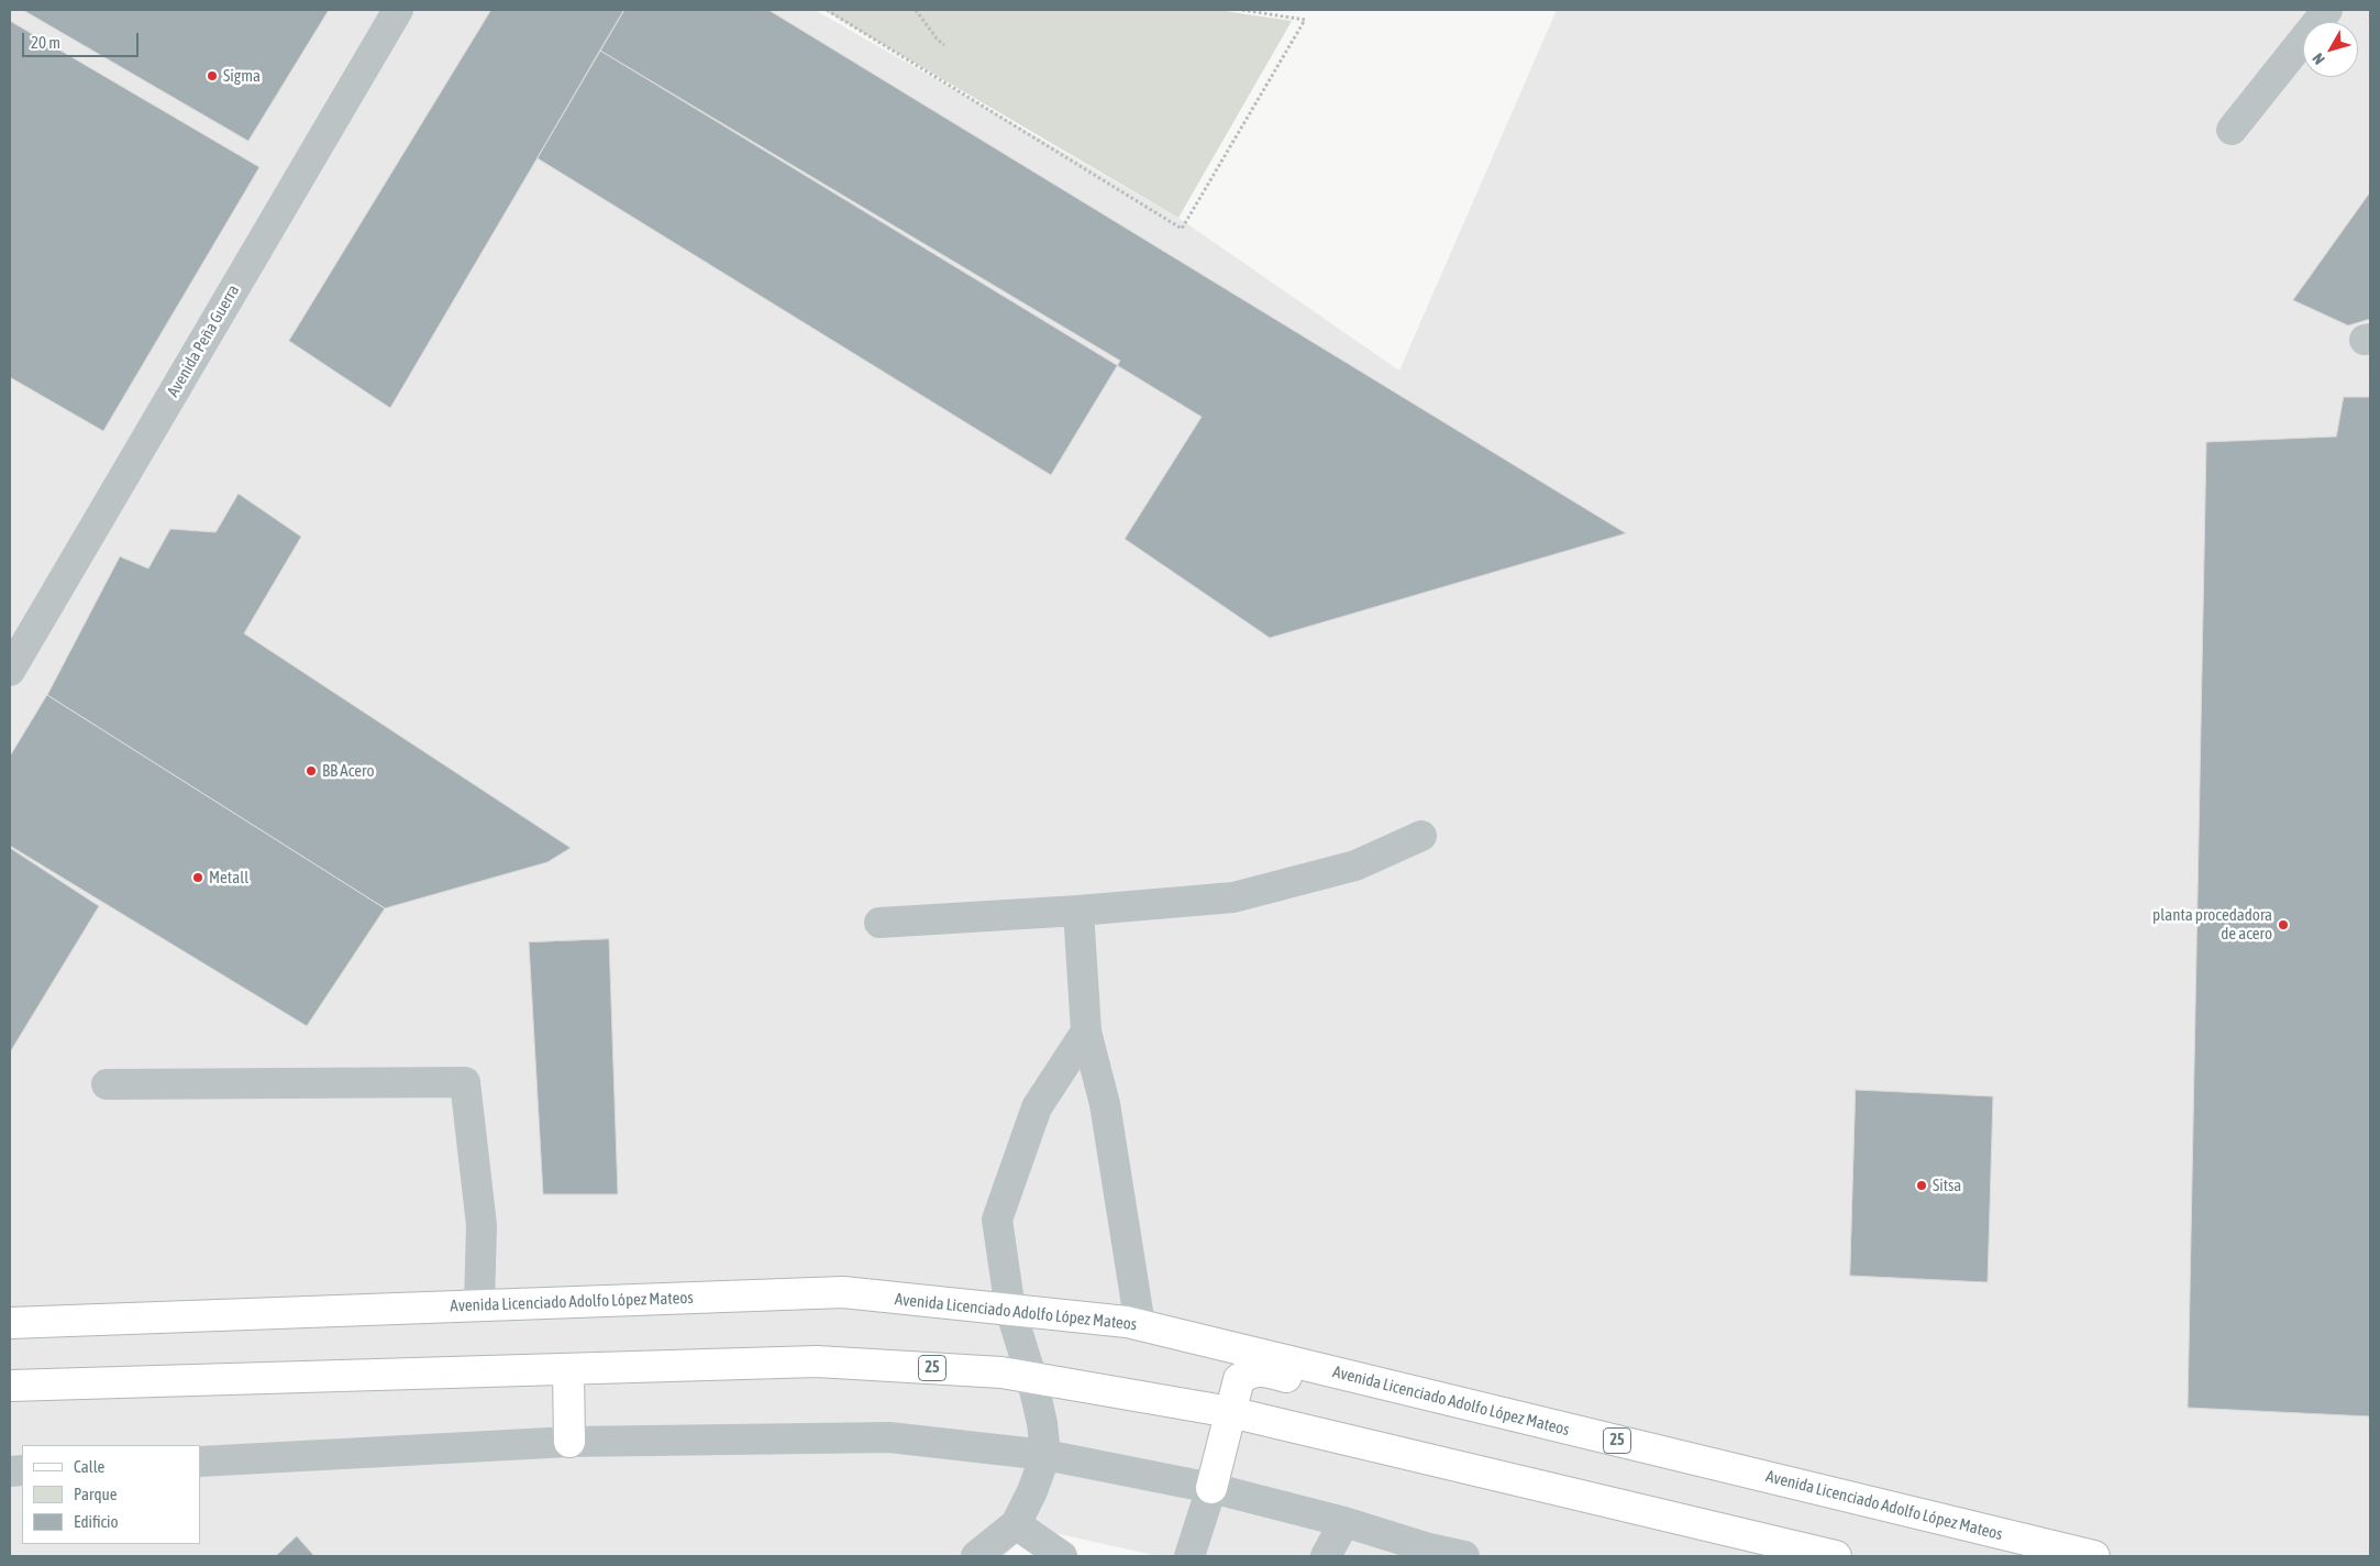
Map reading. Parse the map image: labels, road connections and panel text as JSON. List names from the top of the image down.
{
  "streets": {
    "main road": ["Avenida Licenciado Adolfo López Mateos", "25"],
    "street": ["Avenida Peña Guerra"]
  },
  "places": [
    "Sigma",
    "BB Acero",
    "Metall",
    "planta procedadora de acero",
    "Sitsa"
  ],
  "legend": ["Calle", "Parque", "Edificio"],
  "scale_bar": "20 m",
  "north": "bottom left"
}
